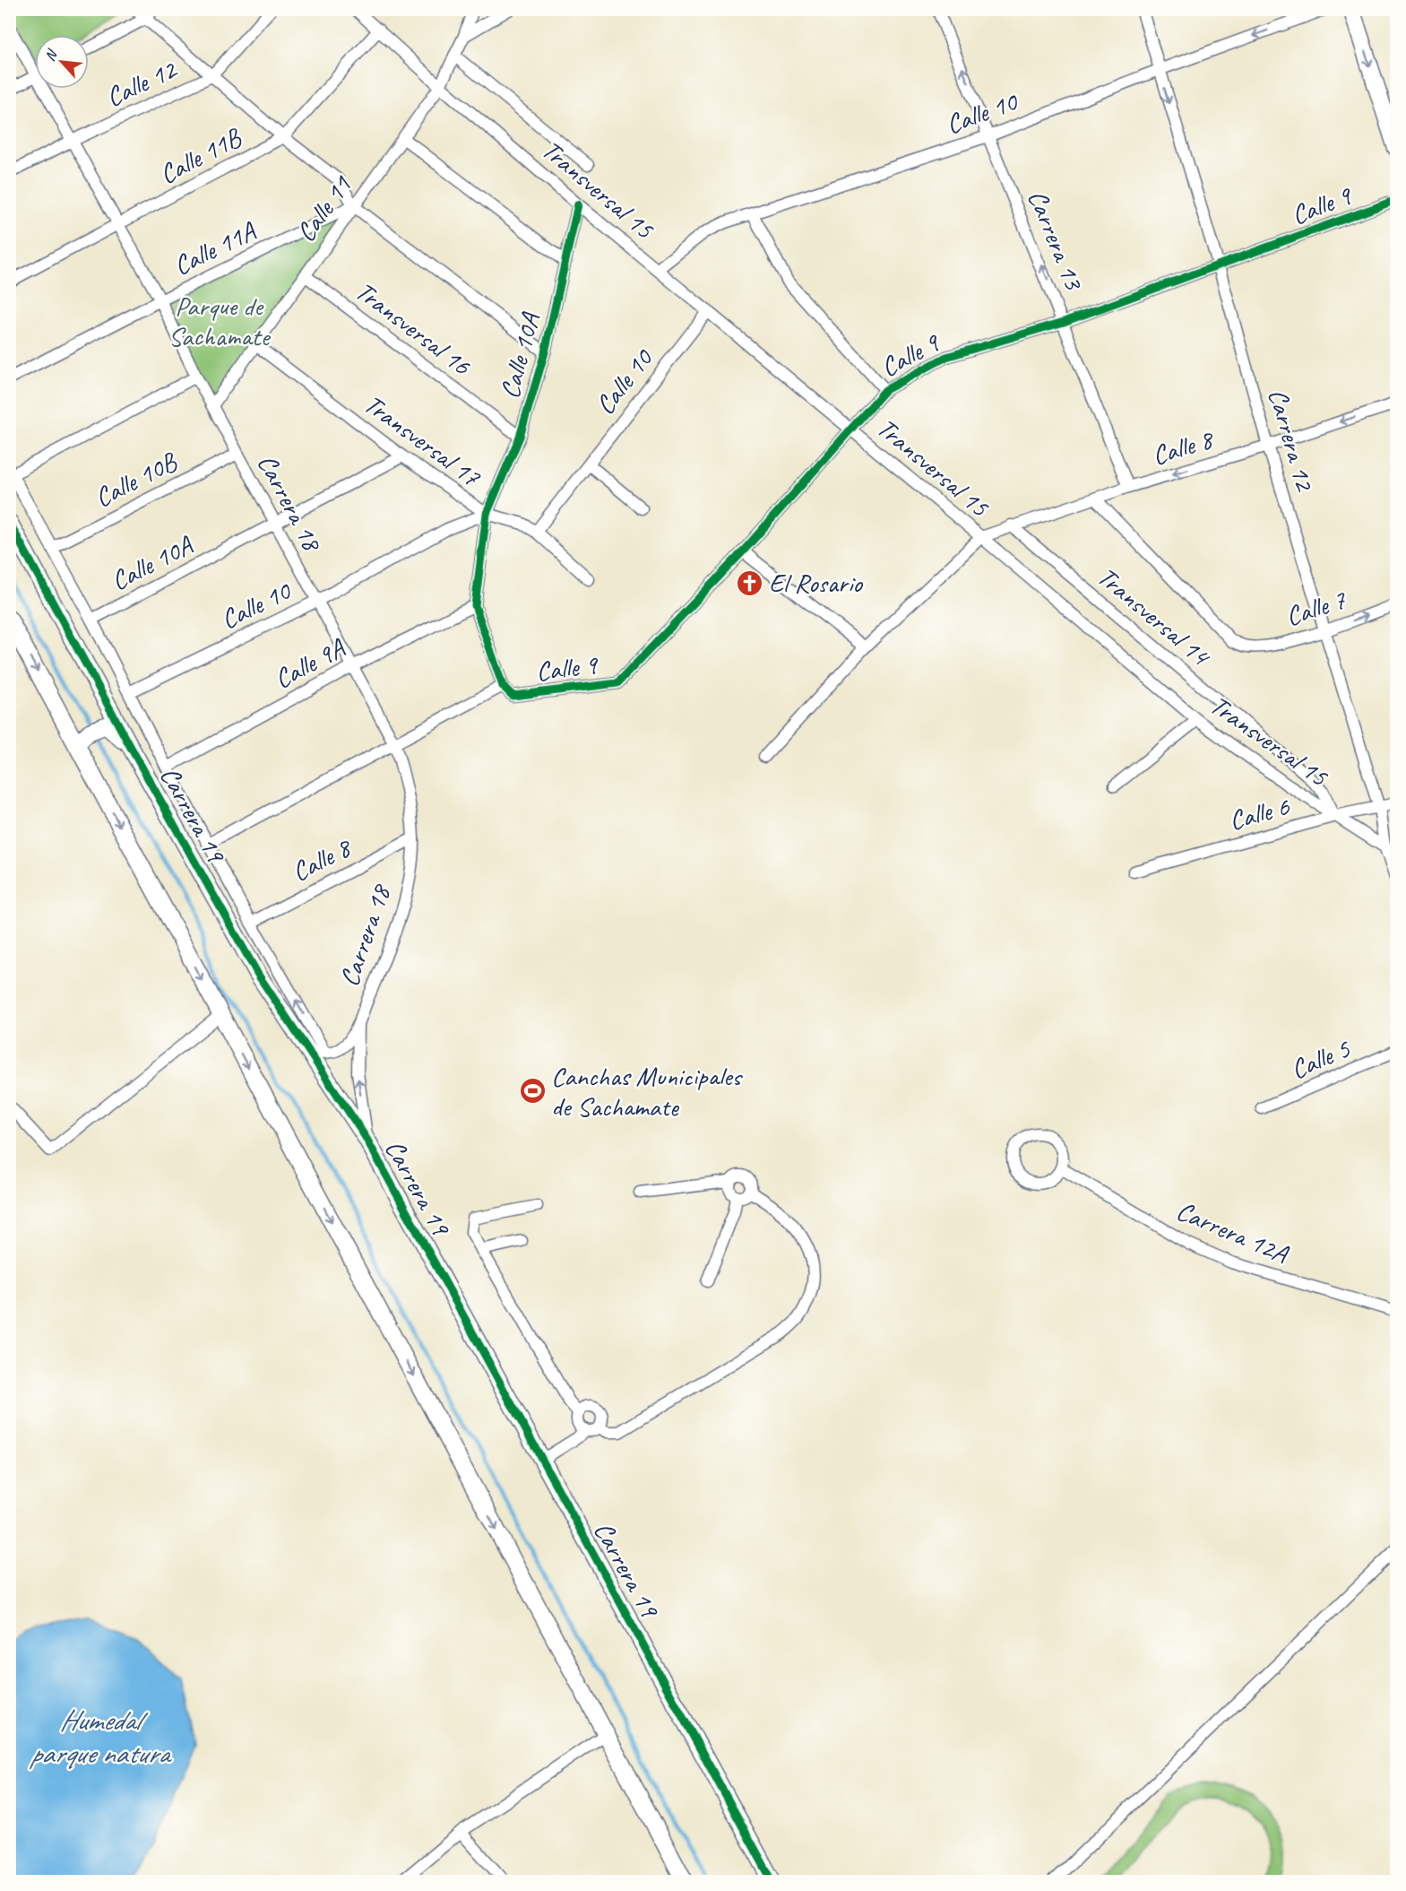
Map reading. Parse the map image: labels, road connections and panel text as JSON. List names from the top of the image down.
{
  "streets": {
    "street": [
      "Calle 12",
      "Calle 10",
      "Calle 11B",
      "Transversal 15",
      "Calle 9",
      "Calle 11",
      "Carrera 13",
      "Calle 11A",
      "Transversal 16",
      "Calle 10A",
      "Carrera 12",
      "Transversal 17",
      "Calle 8",
      "Calle 10B",
      "Carrera 18",
      "Calle 7",
      "Transversal 14",
      "Calle 9A",
      "Calle 6",
      "Carrera 19",
      "Calle 5",
      "Carrera 12A"
    ]
  },
  "crossings": [
    ["Calle 12", "Carrera 18"],
    ["Calle 10", "Transversal 15"],
    ["Calle 10", "Carrera 13"],
    ["Calle 10", "Calle 10A"],
    ["Calle 10", "Carrera 12"],
    ["Calle 10", "Transversal 17"],
    ["Calle 10", "Carrera 18"],
    ["Calle 10", "Carrera 19"],
    ["Calle 11B", "Carrera 18"],
    ["Transversal 15", "Calle 9"],
    ["Transversal 15", "Calle 11"],
    ["Transversal 15", "Calle 10A"],
    ["Transversal 15", "Carrera 12"],
    ["Transversal 15", "Calle 8"],
    ["Transversal 15", "Transversal 14"],
    ["Transversal 15", "Calle 6"],
    ["Calle 9", "Carrera 13"],
    ["Calle 9", "Carrera 12"],
    ["Calle 9", "Transversal 17"],
    ["Calle 9", "Carrera 18"],
    ["Calle 9", "Carrera 19"],
    ["Calle 11", "Calle 11A"],
    ["Calle 11", "Transversal 16"],
    ["Calle 11", "Transversal 17"],
    ["Calle 11", "Carrera 18"],
    ["Carrera 13", "Calle 8"],
    ["Calle 11A", "Carrera 18"],
    ["Transversal 16", "Calle 10A"],
    ["Calle 10A", "Transversal 17"],
    ["Calle 10A", "Carrera 18"],
    ["Calle 10A", "Carrera 19"],
    ["Carrera 12", "Calle 8"],
    ["Carrera 12", "Calle 7"],
    ["Carrera 12", "Calle 6"],
    ["Transversal 17", "Calle 9A"],
    ["Calle 8", "Carrera 18"],
    ["Calle 8", "Calle 7"],
    ["Calle 8", "Transversal 14"],
    ["Calle 8", "Carrera 19"],
    ["Calle 10B", "Carrera 18"],
    ["Calle 10B", "Carrera 19"],
    ["Carrera 18", "Calle 9A"],
    ["Carrera 18", "Carrera 19"],
    ["Transversal 14", "Calle 6"],
    ["Calle 9A", "Carrera 19"]
  ],
  "one_way": ["Carrera 13", "Calle 8"],
  "water": ["Humedal parque natura"],
  "parks": ["Parque de Sachamate"],
  "places": {
    "church": ["El Rosario"],
    "sports": ["Canchas Municipales de Sachamate"]
  },
  "north": "top left"
}
